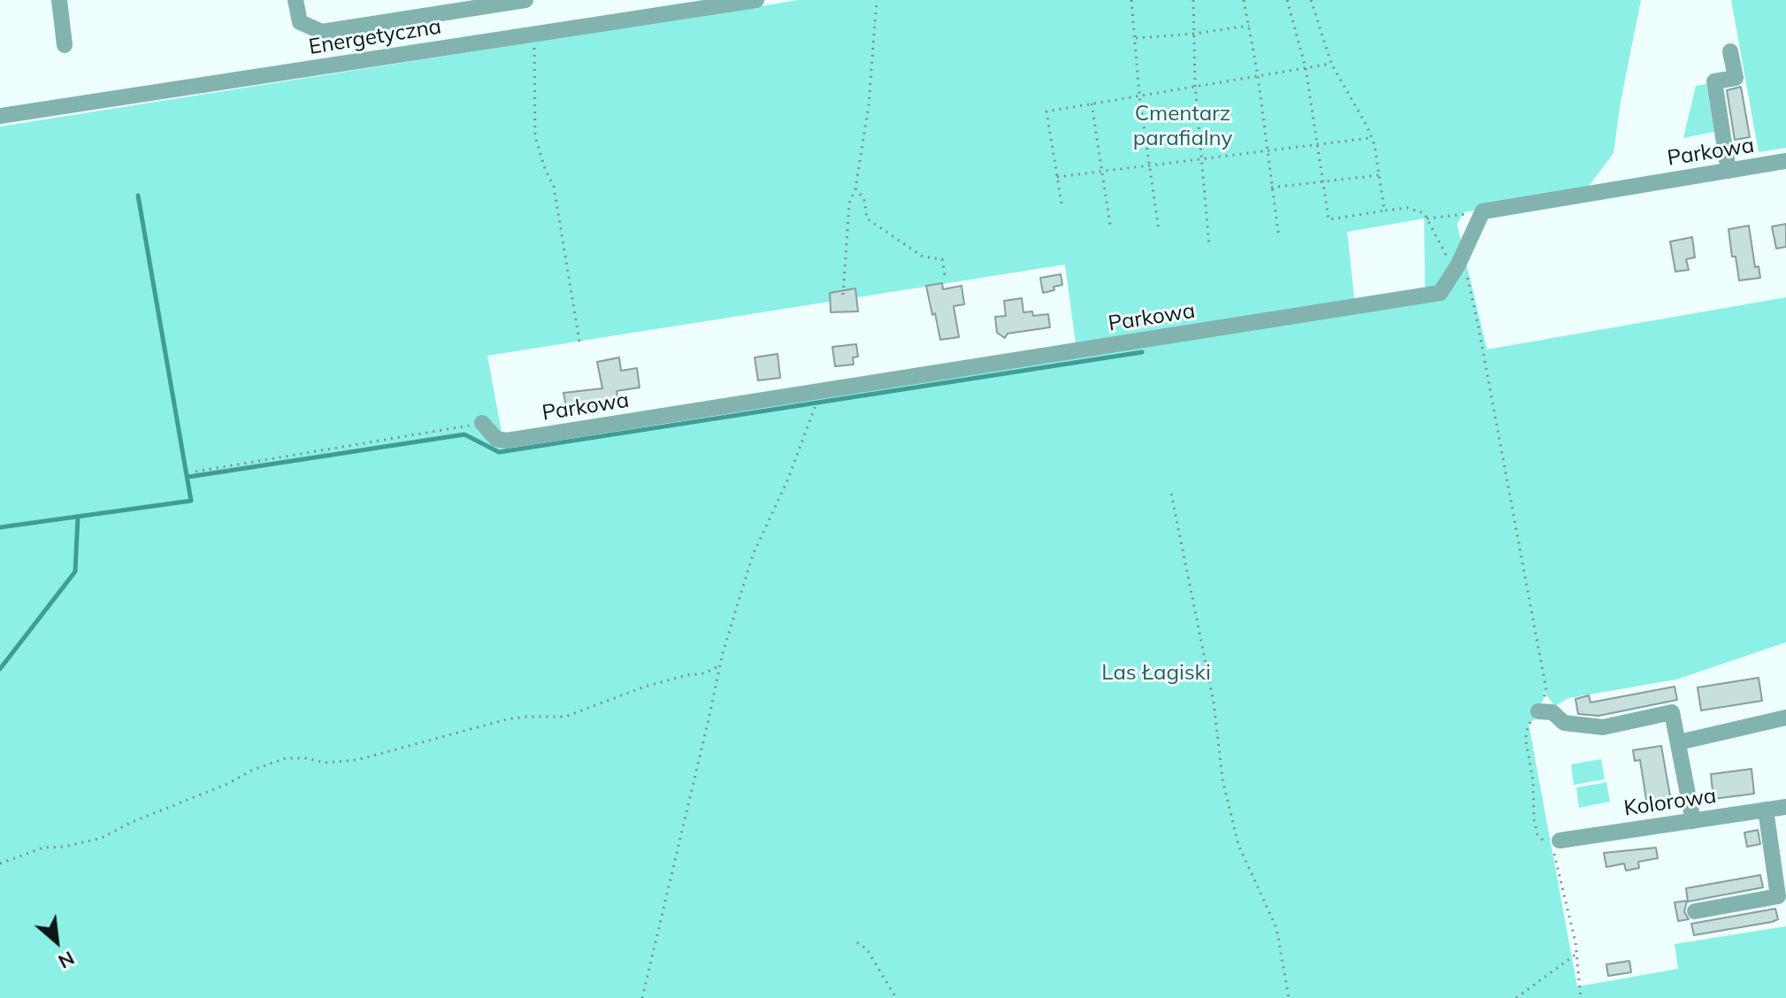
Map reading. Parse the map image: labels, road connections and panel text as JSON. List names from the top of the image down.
{
  "streets": {
    "street": ["Energetyczna", "Parkowa", "Kolorowa"]
  },
  "parks": ["Cmentarz parafialny", "Las Łagiski"],
  "north": "bottom right"
}
